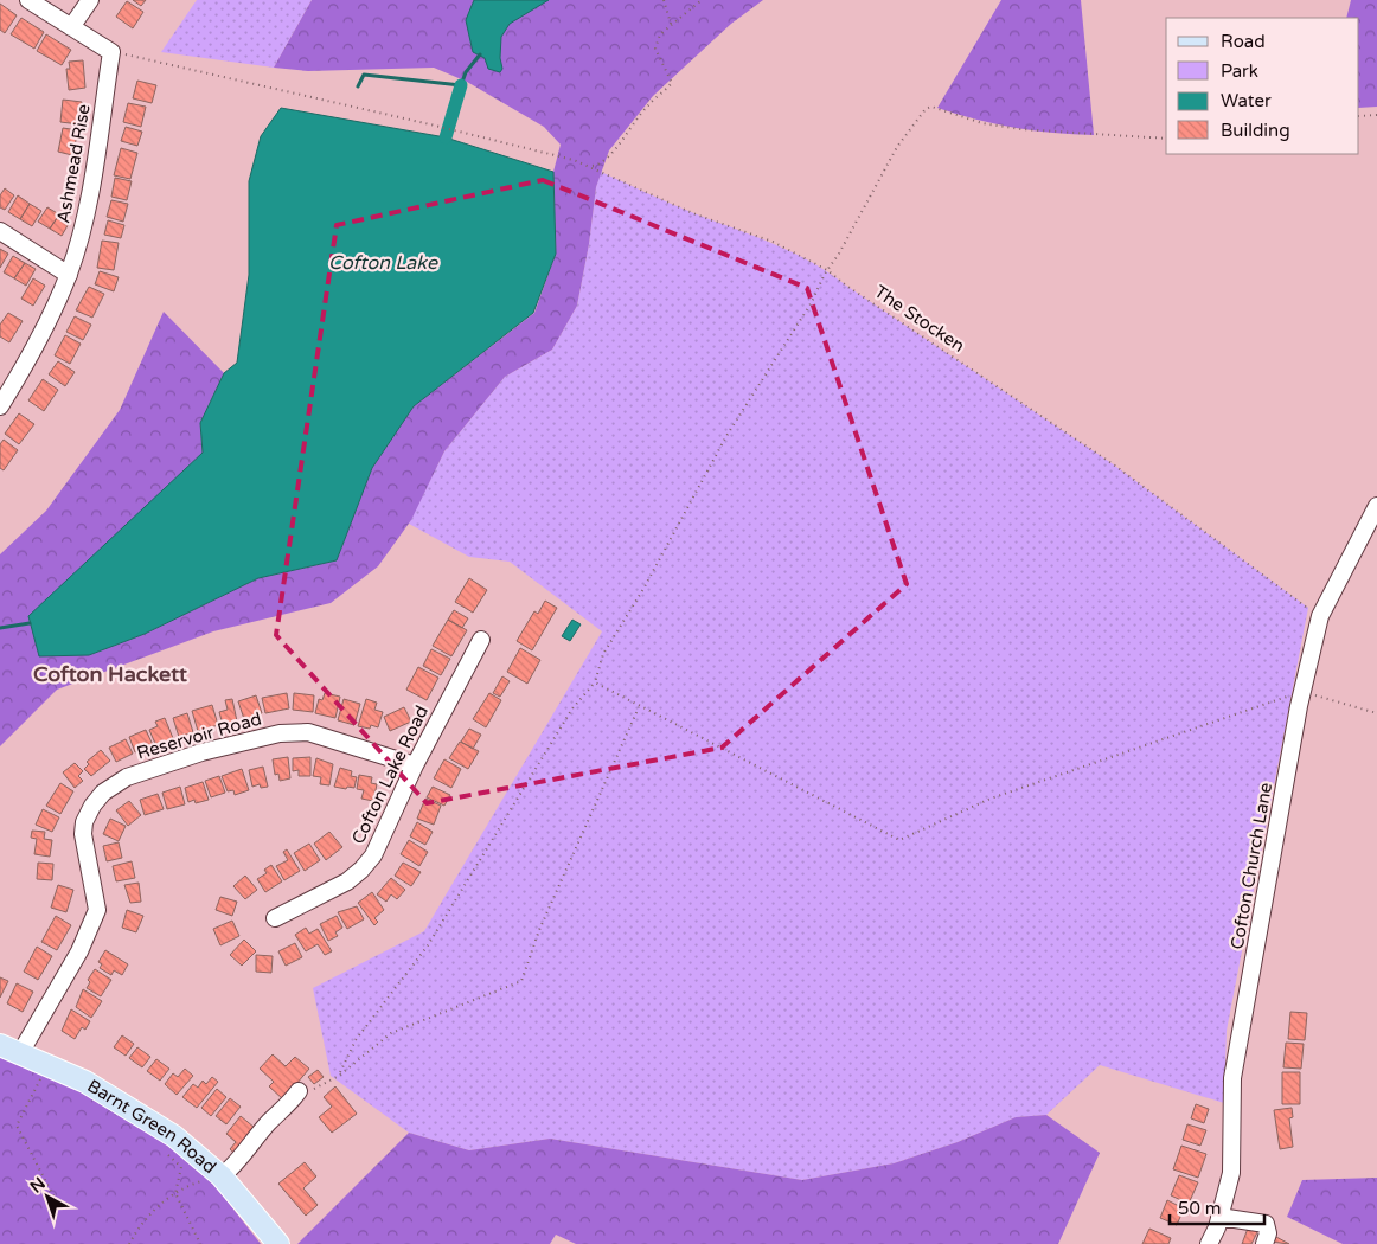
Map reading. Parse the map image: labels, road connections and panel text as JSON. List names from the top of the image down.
{
  "streets": {
    "main road": ["Barnt Green Road"],
    "street": [
      "Ashmead Rise",
      "Reservoir Road",
      "Cofton Lake Road",
      "Cofton Church Lane"
    ],
    "path": ["The Stocken"]
  },
  "crossings": [
    ["Ashmead Rise", "The Stocken"],
    ["The Stocken", "Cofton Church Lane"],
    ["Reservoir Road", "Cofton Lake Road"],
    ["Reservoir Road", "Barnt Green Road"]
  ],
  "districts": ["Cofton Hackett"],
  "water": ["Cofton Lake"],
  "legend": [
    "Road",
    "Park",
    "Water",
    "Building"
  ],
  "scale_bar": "50 m",
  "north": "top left"
}
